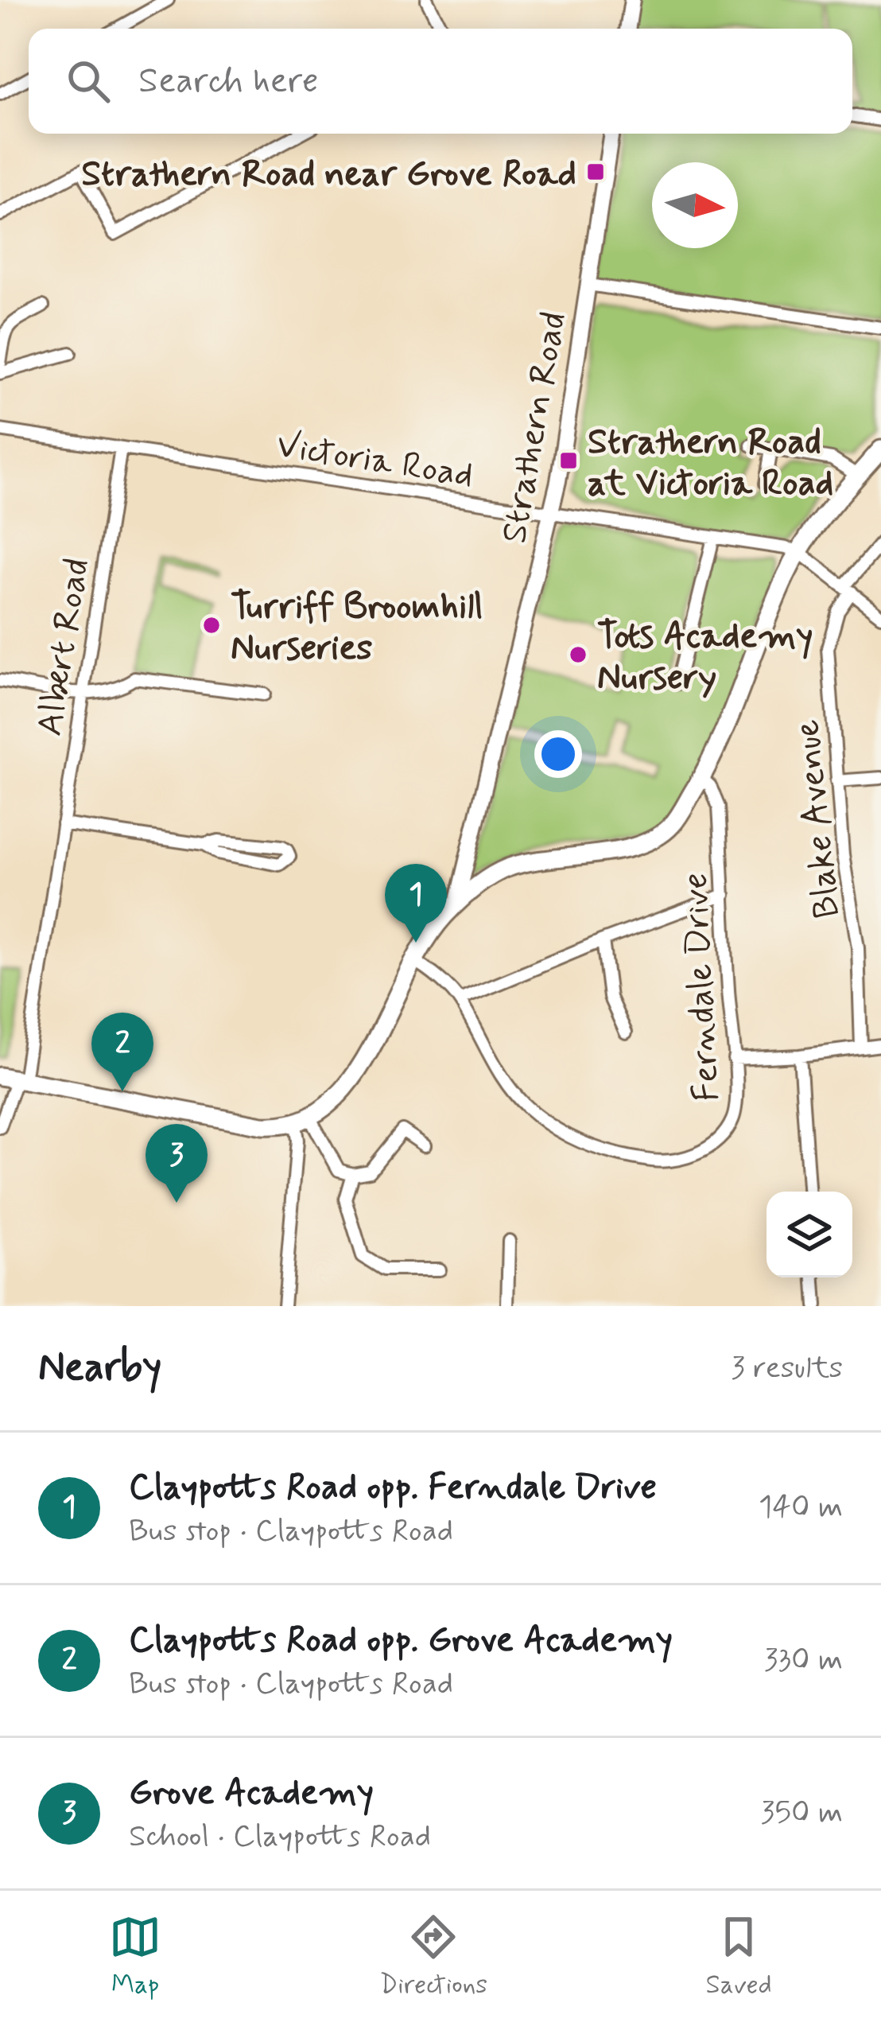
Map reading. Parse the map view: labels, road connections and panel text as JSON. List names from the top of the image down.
{
  "streets": {
    "street": [
      "Strathern Road",
      "Victoria Road",
      "Albert Road",
      "Blake Avenue",
      "Ferndale Drive"
    ]
  },
  "crossings": [
    ["Strathern Road", "Victoria Road"],
    ["Victoria Road", "Albert Road"]
  ],
  "places": {
    "transit": ["Strathern Road near Grove Road", "Strathern Road at Victoria Road"],
    "other": ["Turriff Broomhill Nurseries", "Tots Academy Nursery"]
  },
  "north": "right",
  "page": {
    "search": "Search here",
    "pins": ["1", "2", "3"],
    "heading": ["Nearby", "3 results"],
    "list": [
      {
        "mark": "1",
        "name": "Claypotts Road opp. Ferndale Drive",
        "note": "Bus stop · Claypotts Road",
        "value": "140 m"
      },
      {
        "mark": "2",
        "name": "Claypotts Road opp. Grove Academy",
        "note": "Bus stop · Claypotts Road",
        "value": "330 m"
      },
      {
        "mark": "3",
        "name": "Grove Academy",
        "note": "School · Claypotts Road",
        "value": "350 m"
      }
    ],
    "nav": ["Map", "Directions", "Saved"]
  }
}
